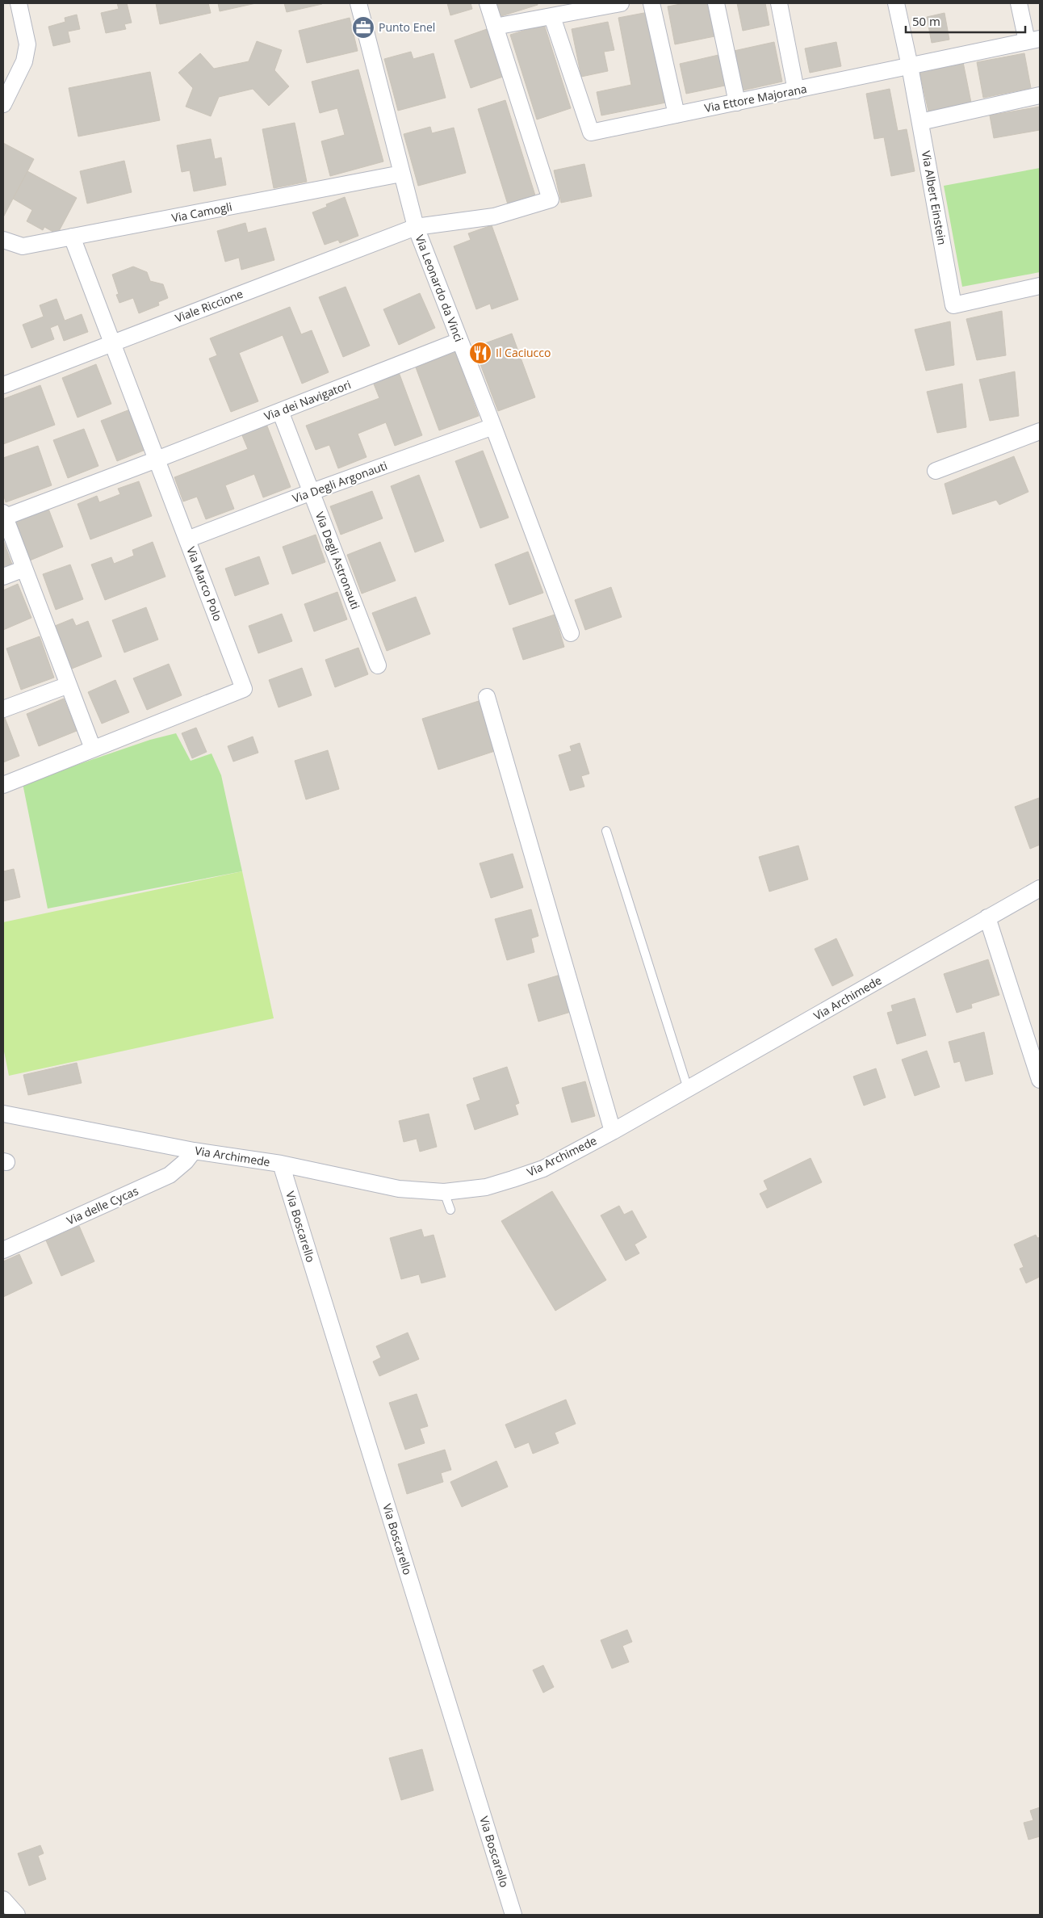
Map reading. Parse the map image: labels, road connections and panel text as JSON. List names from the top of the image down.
{
  "streets": {
    "street": [
      "Via Ettore Majorana",
      "Via Albert Einstein",
      "Via Camogli",
      "Via Leonardo da Vinci",
      "Viale Riccione",
      "Via dei Navigatori",
      "Via Degli Argonauti",
      "Via Degli Astronauti",
      "Via Marco Polo",
      "Via Archimede",
      "Via delle Cycas",
      "Via Boscarello"
    ]
  },
  "crossings": [
    ["Via Ettore Majorana", "Via Albert Einstein"],
    ["Via Camogli", "Via Leonardo da Vinci"],
    ["Via Camogli", "Via Marco Polo"],
    ["Via Leonardo da Vinci", "Viale Riccione"],
    ["Via Leonardo da Vinci", "Via dei Navigatori"],
    ["Via Leonardo da Vinci", "Via Degli Argonauti"],
    ["Viale Riccione", "Via Marco Polo"],
    ["Via dei Navigatori", "Via Degli Astronauti"],
    ["Via dei Navigatori", "Via Marco Polo"],
    ["Via Degli Argonauti", "Via Degli Astronauti"],
    ["Via Degli Argonauti", "Via Marco Polo"],
    ["Via Archimede", "Via delle Cycas"],
    ["Via Archimede", "Via Boscarello"]
  ],
  "places": {
    "office": ["Punto Enel"],
    "restaurant": ["Il Caciucco"]
  },
  "scale_bar": "50 m"
}
